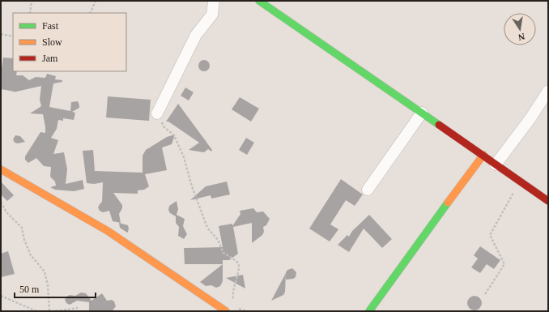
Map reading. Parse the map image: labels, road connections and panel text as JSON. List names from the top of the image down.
{
  "legend": ["Fast", "Slow", "Jam"],
  "scale_bar": "50 m",
  "north": "bottom"
}
